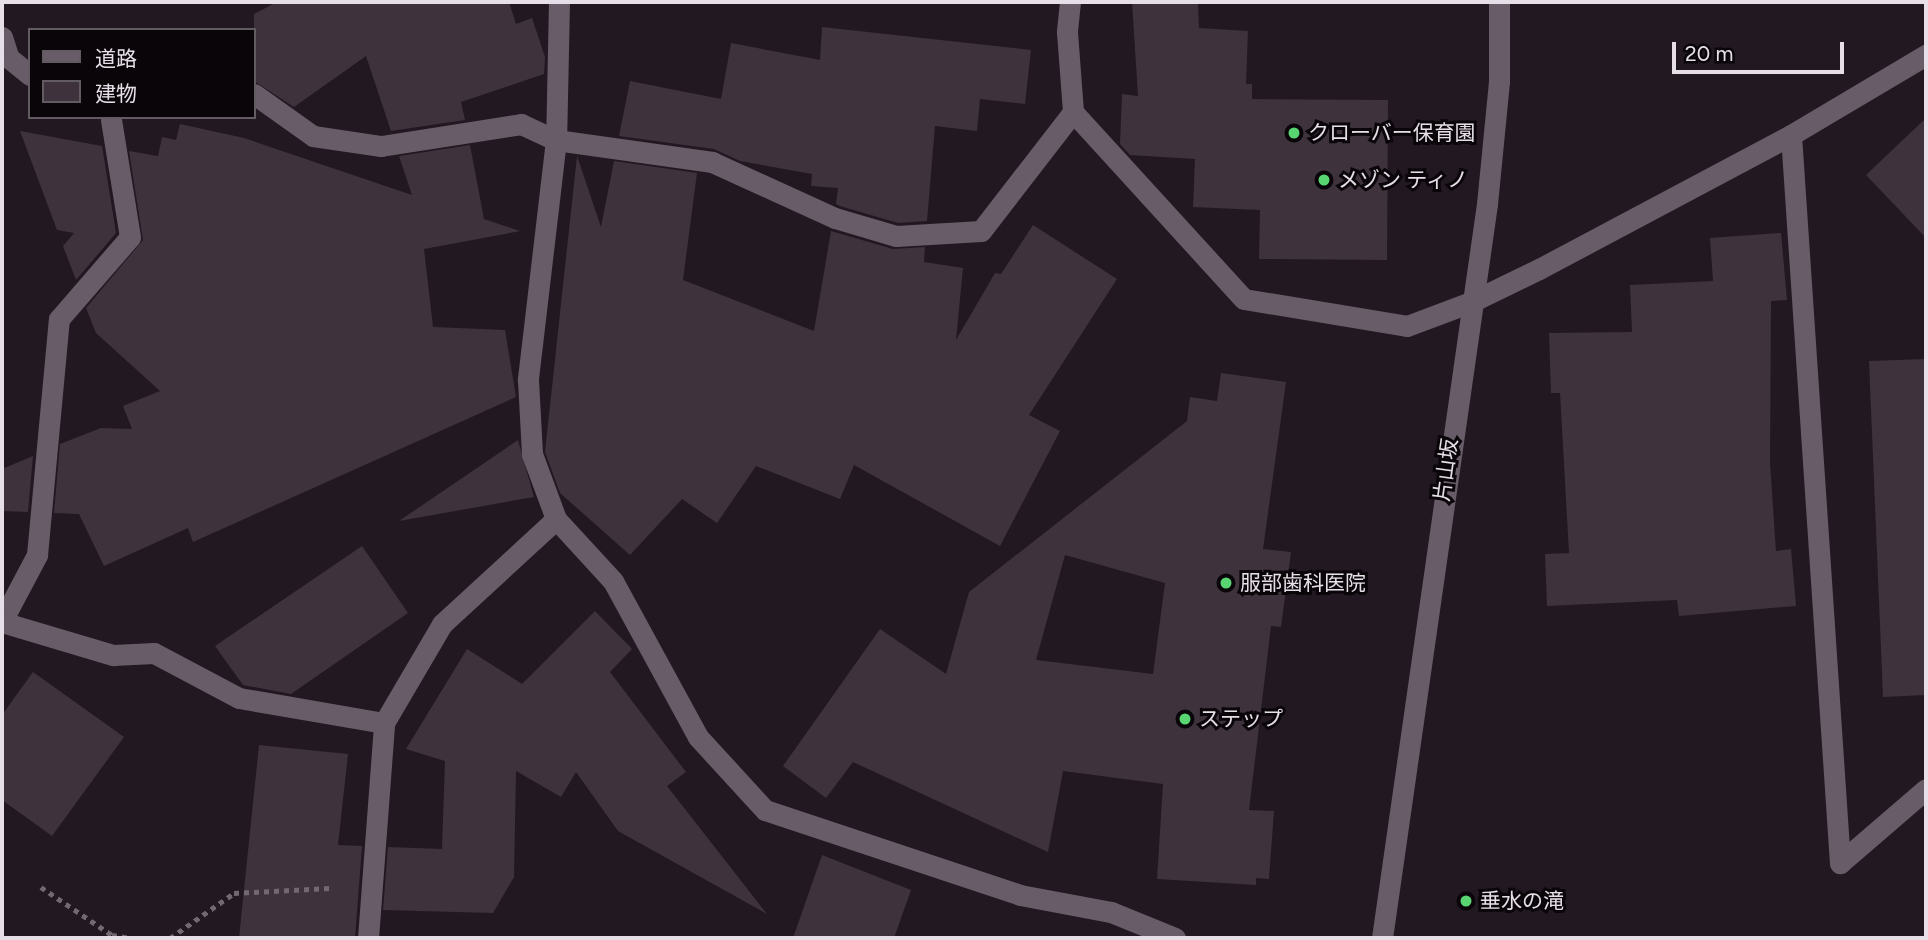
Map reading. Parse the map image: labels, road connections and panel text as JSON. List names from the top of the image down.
{
  "streets": {
    "street": ["片山坂"]
  },
  "places": [
    "クローバー保育園",
    "メゾン ティノ",
    "服部歯科医院",
    "ステップ",
    "垂水の滝"
  ],
  "legend": ["道路", "建物"],
  "scale_bar": "20 m"
}
